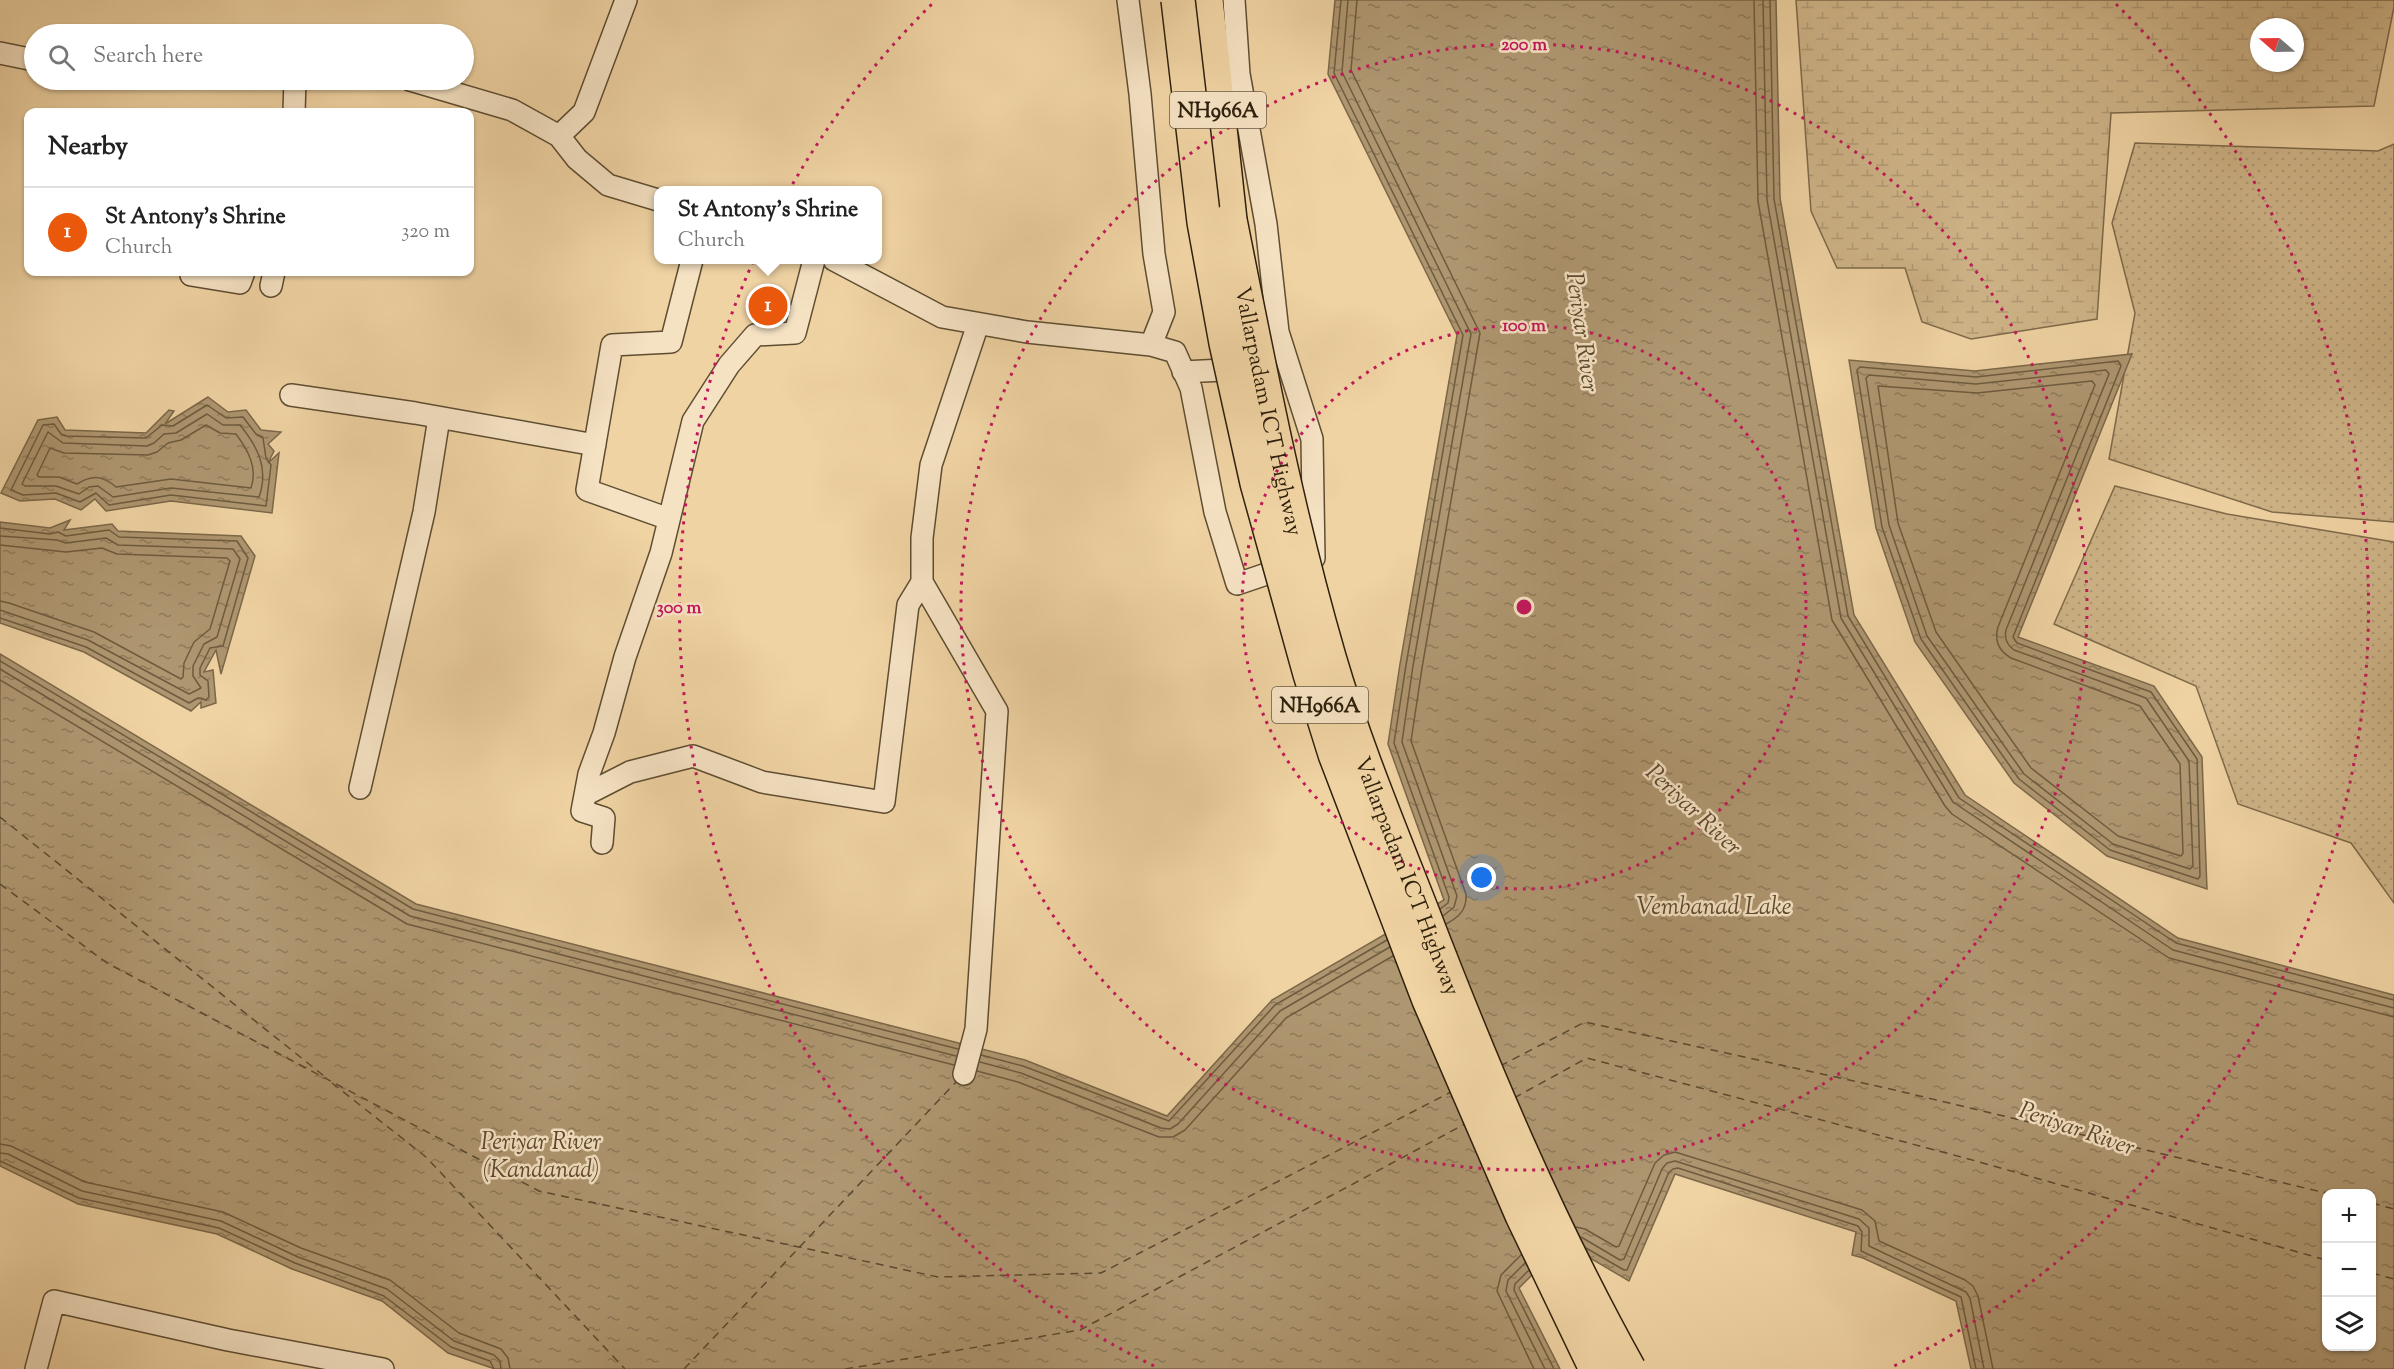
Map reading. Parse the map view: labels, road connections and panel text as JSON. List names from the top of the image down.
{
  "streets": {
    "highway": ["NH966A", "Vallarpadam ICT Highway"]
  },
  "water": ["Periyar River", "Vembanad Lake", "Periyar River (Kandanad)"],
  "north": "left",
  "page": {
    "search": "Search here",
    "heading": "Nearby",
    "popup": ["St Antony's Shrine", "Church"],
    "list": [
      {
        "mark": "1",
        "name": "St Antony's Shrine",
        "note": "Church",
        "value": "320 m"
      }
    ],
    "pins": "1",
    "map_buttons": ["+", "−"]
  },
  "rings": ["200 m", "100 m", "300 m"]
}
